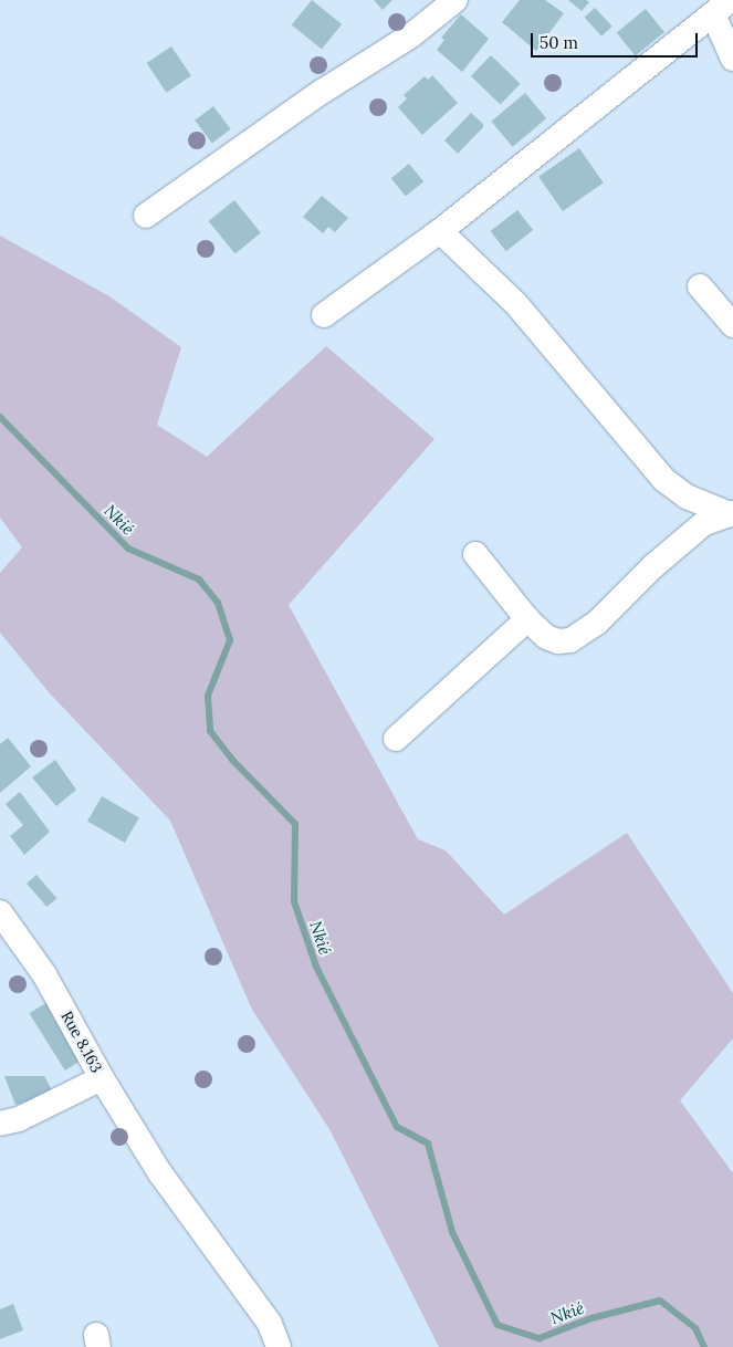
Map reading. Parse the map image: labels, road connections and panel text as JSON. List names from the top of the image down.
{
  "streets": {
    "street": ["Rue 8.163"]
  },
  "water": ["Nkié"],
  "scale_bar": "50 m"
}
